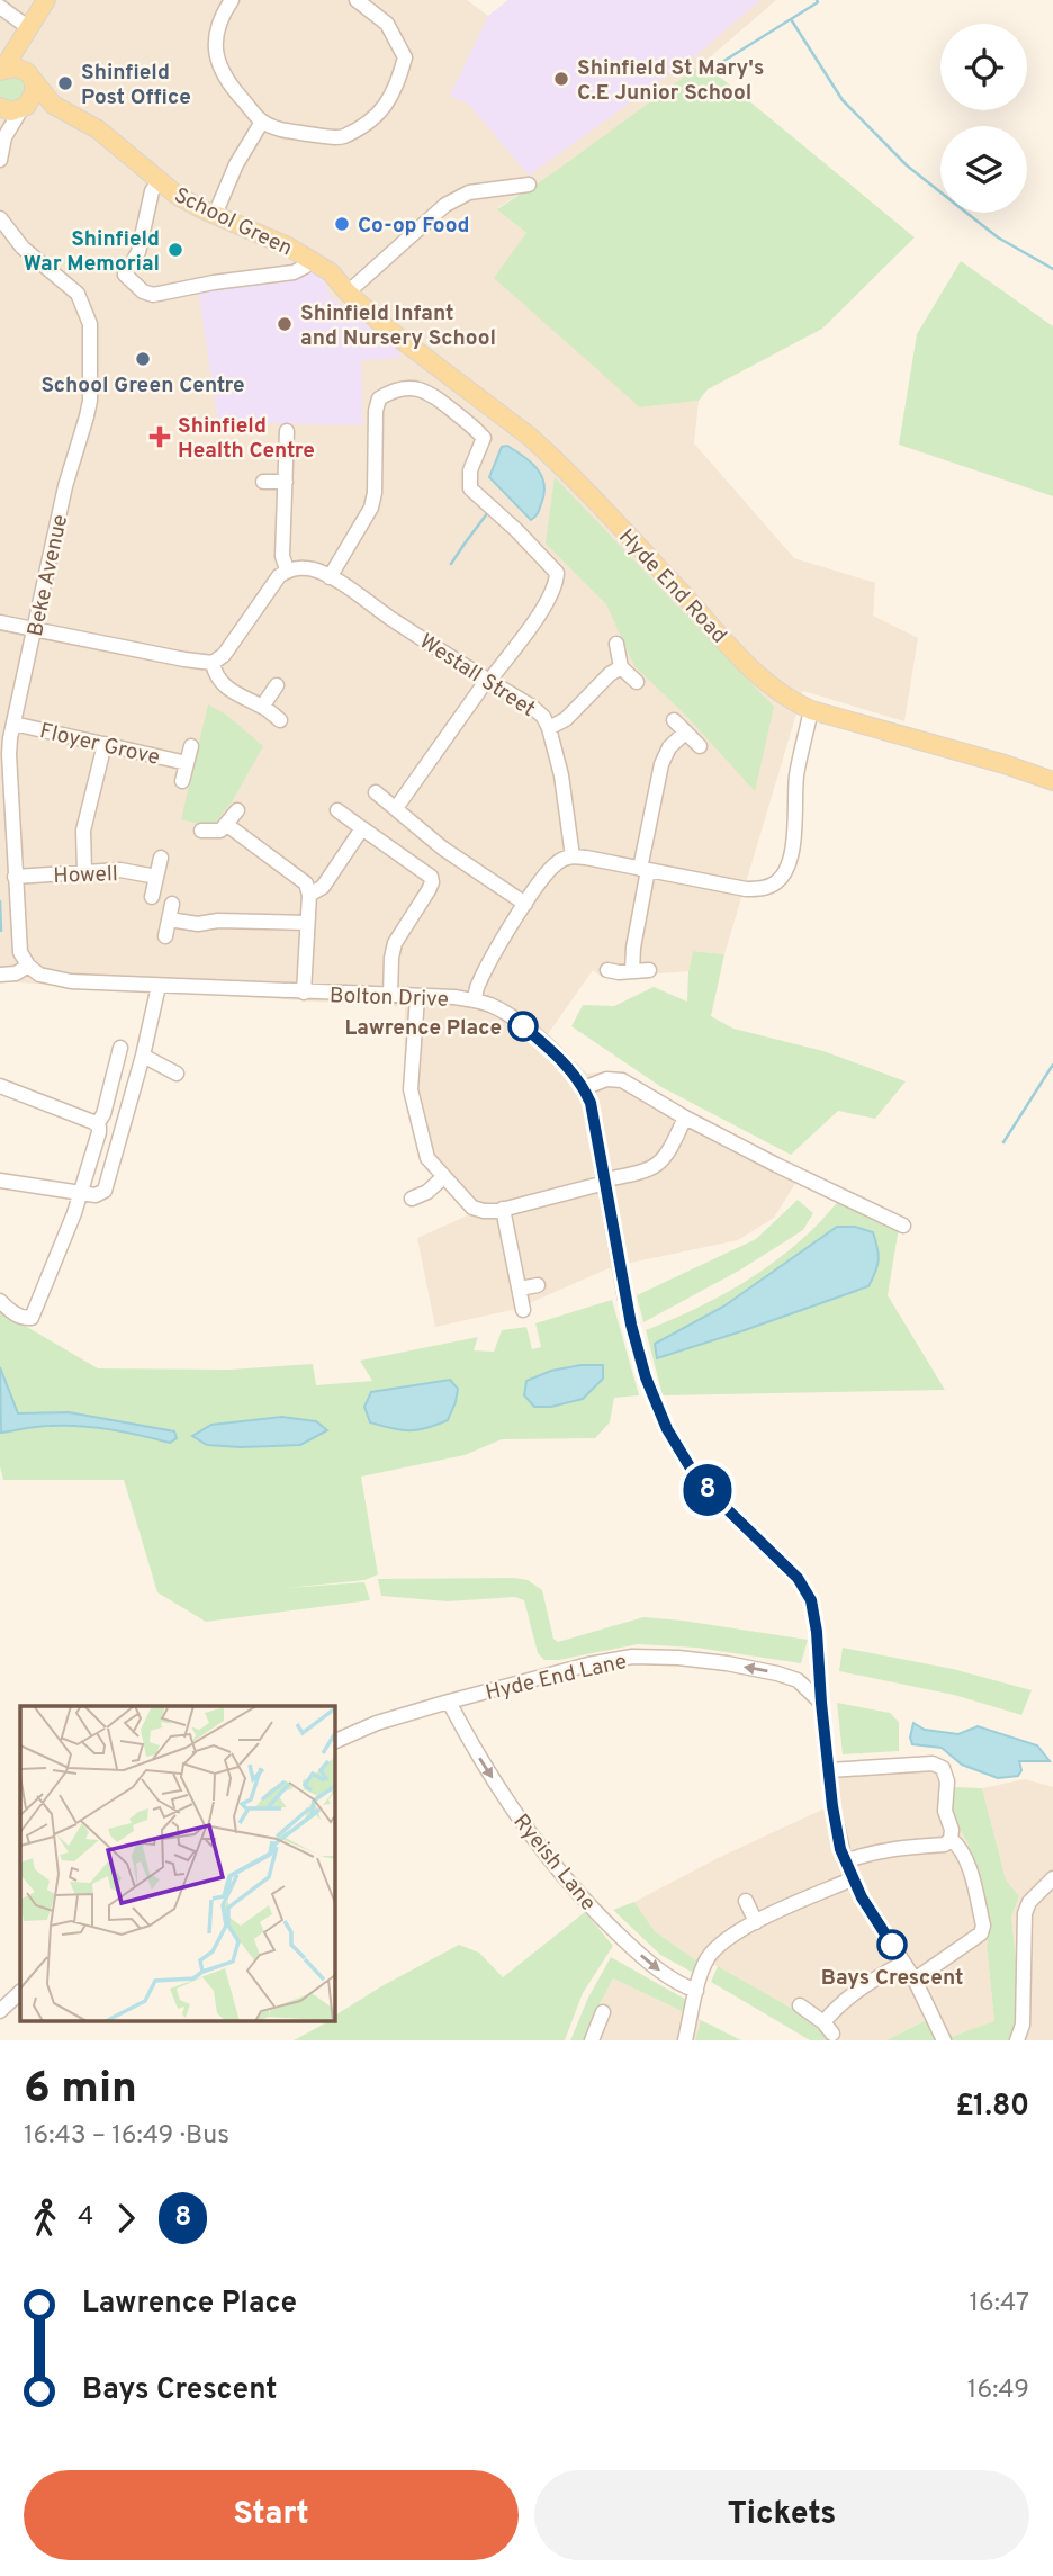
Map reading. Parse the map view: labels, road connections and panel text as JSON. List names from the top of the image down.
{
  "streets": {
    "main road": ["School Green", "Hyde End Road"],
    "street": [
      "Beke Avenue",
      "Westall Street",
      "Floyer Grove",
      "Howell",
      "Bolton Drive",
      "Hyde End Lane",
      "Ryeish Lane"
    ]
  },
  "crossings": [
    ["School Green", "Hyde End Road"],
    ["Beke Avenue", "Floyer Grove"],
    ["Beke Avenue", "Howell"],
    ["Beke Avenue", "Bolton Drive"],
    ["Hyde End Lane", "Ryeish Lane"]
  ],
  "one_way": ["Hyde End Lane", "Ryeish Lane"],
  "places": {
    "other": [
      "Shinfield St Mary's C.E Junior School",
      "Shinfield Post Office",
      "Co-op Food",
      "Shinfield War Memorial",
      "Shinfield Infant and Nursery School",
      "School Green Centre",
      "Lawrence Place",
      "Bays Crescent"
    ],
    "health": ["Shinfield Health Centre"]
  },
  "lines": ["bus line 8"],
  "page": {
    "on_map": "8",
    "heading": ["6 min", "16:43 – 16:49 · Bus", "£1.80"],
    "legs": ["4", "8"],
    "list": [
      {
        "name": "Lawrence Place",
        "value": "16:47"
      },
      {
        "name": "Bays Crescent",
        "value": "16:49"
      }
    ],
    "buttons": ["Start", "Tickets"]
  }
}
